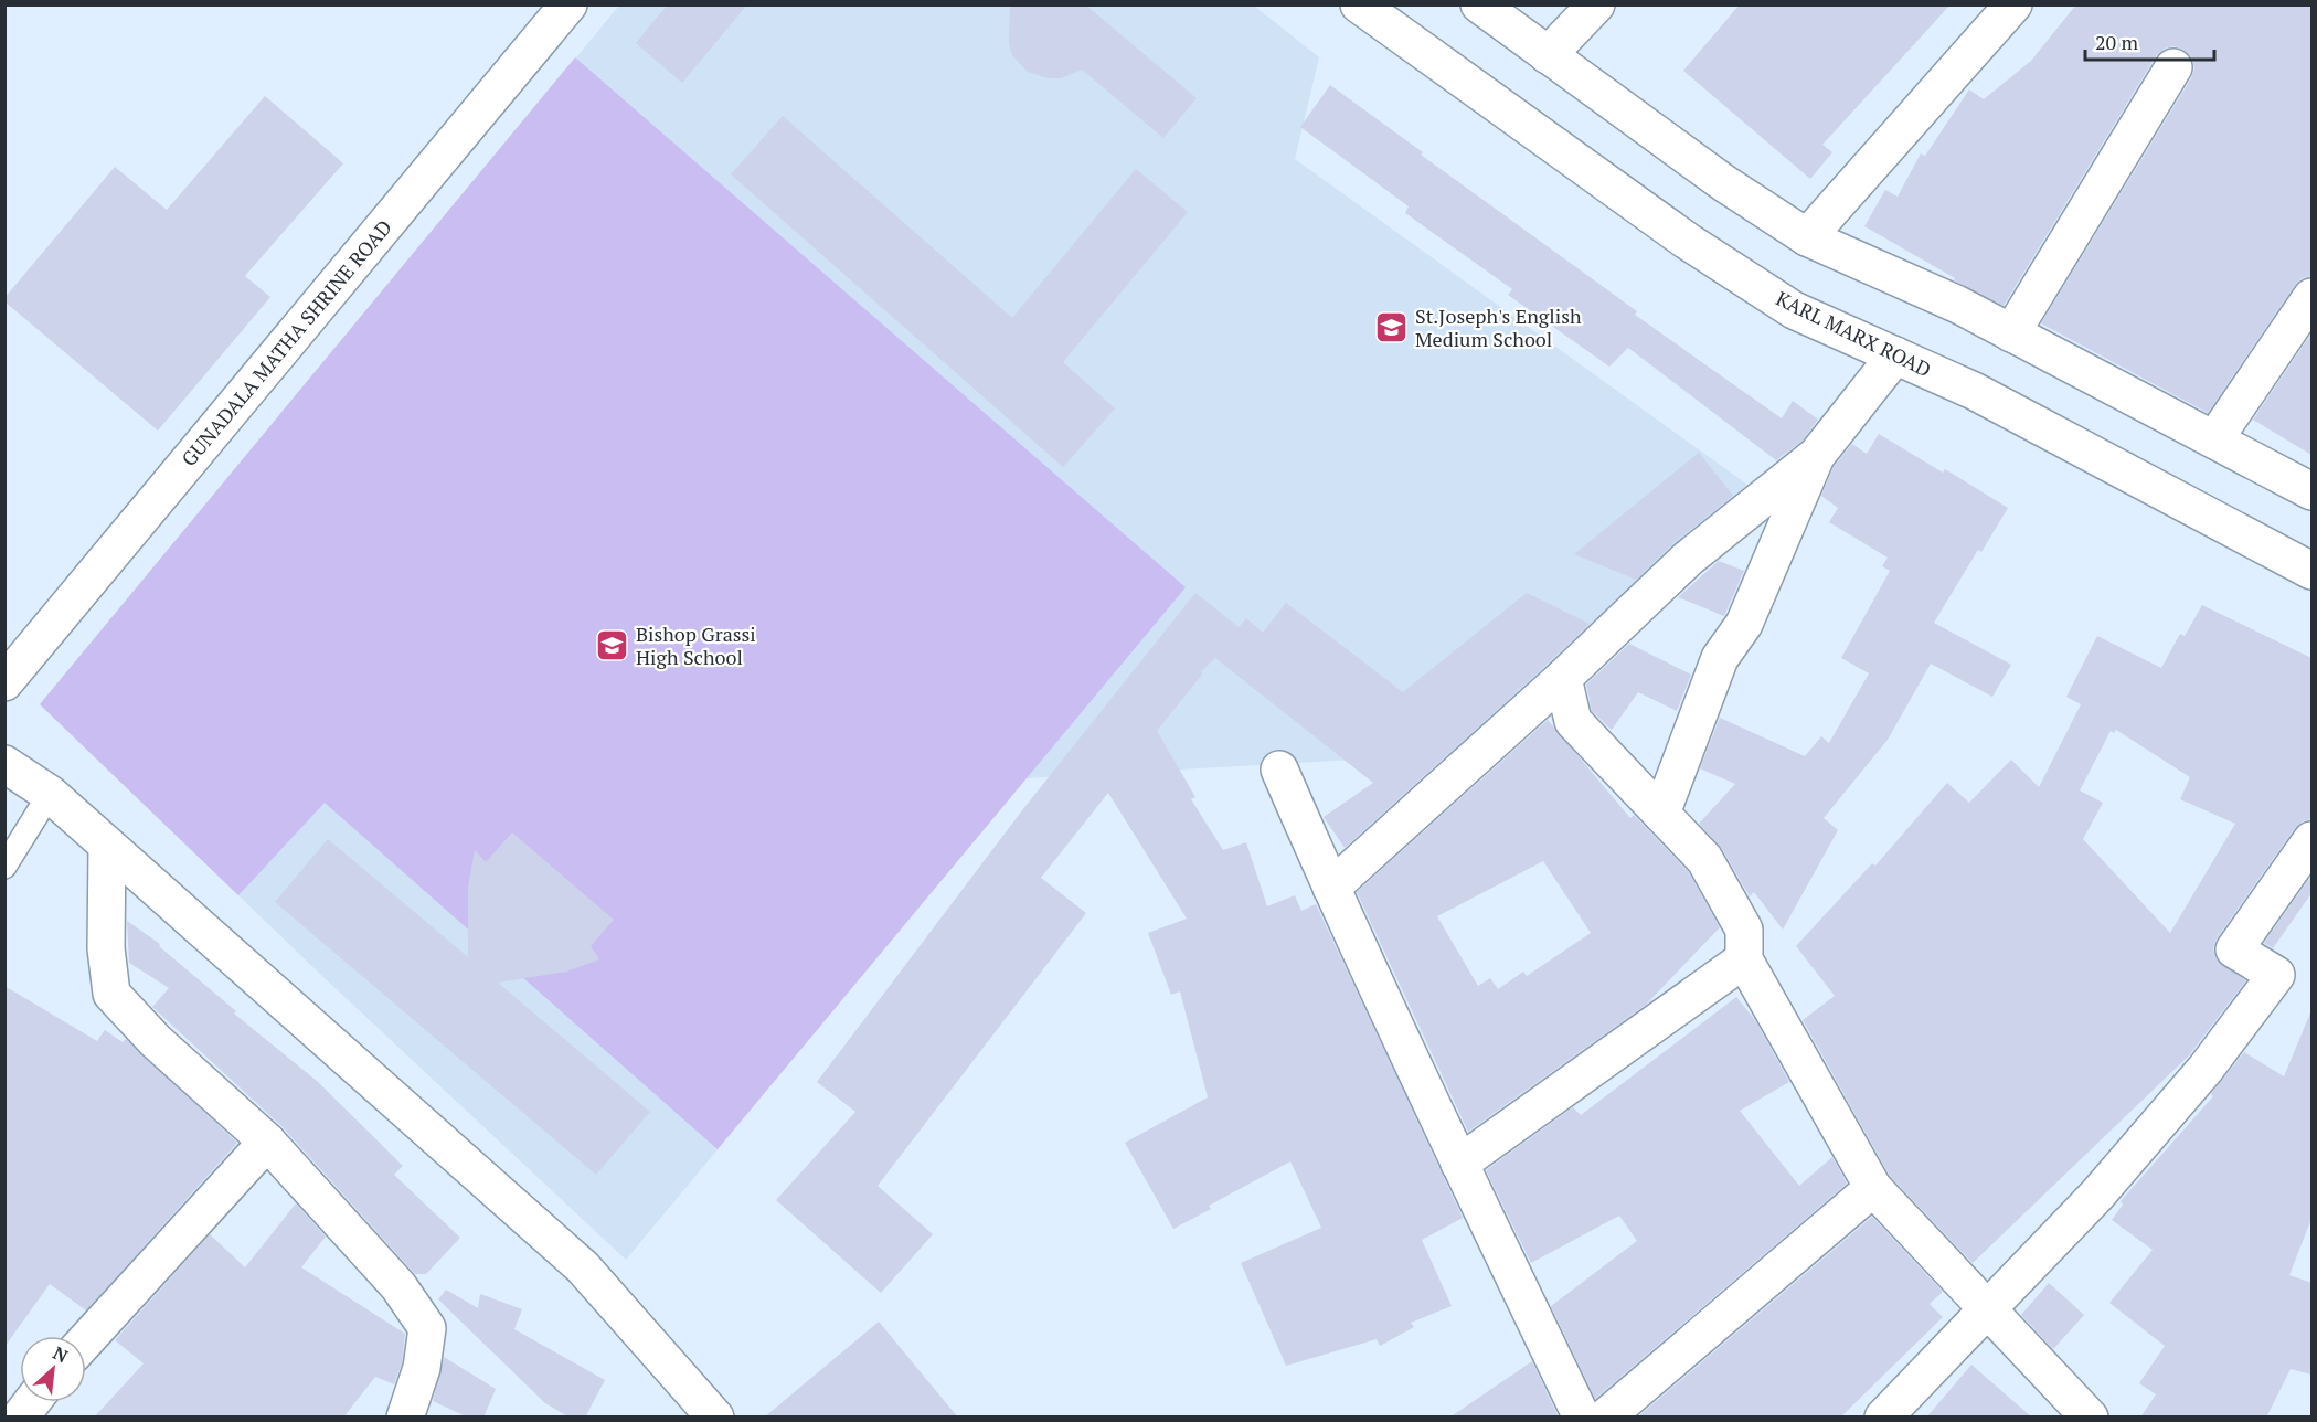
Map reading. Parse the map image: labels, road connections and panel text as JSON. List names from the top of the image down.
{
  "streets": {
    "street": ["KARL MARX ROAD", "GUNADALA MATHA SHRINE ROAD"]
  },
  "places": {
    "school or university": ["St.Joseph's English Medium School", "Bishop Grassi High School"]
  },
  "scale_bar": "20 m",
  "north": "top right"
}
